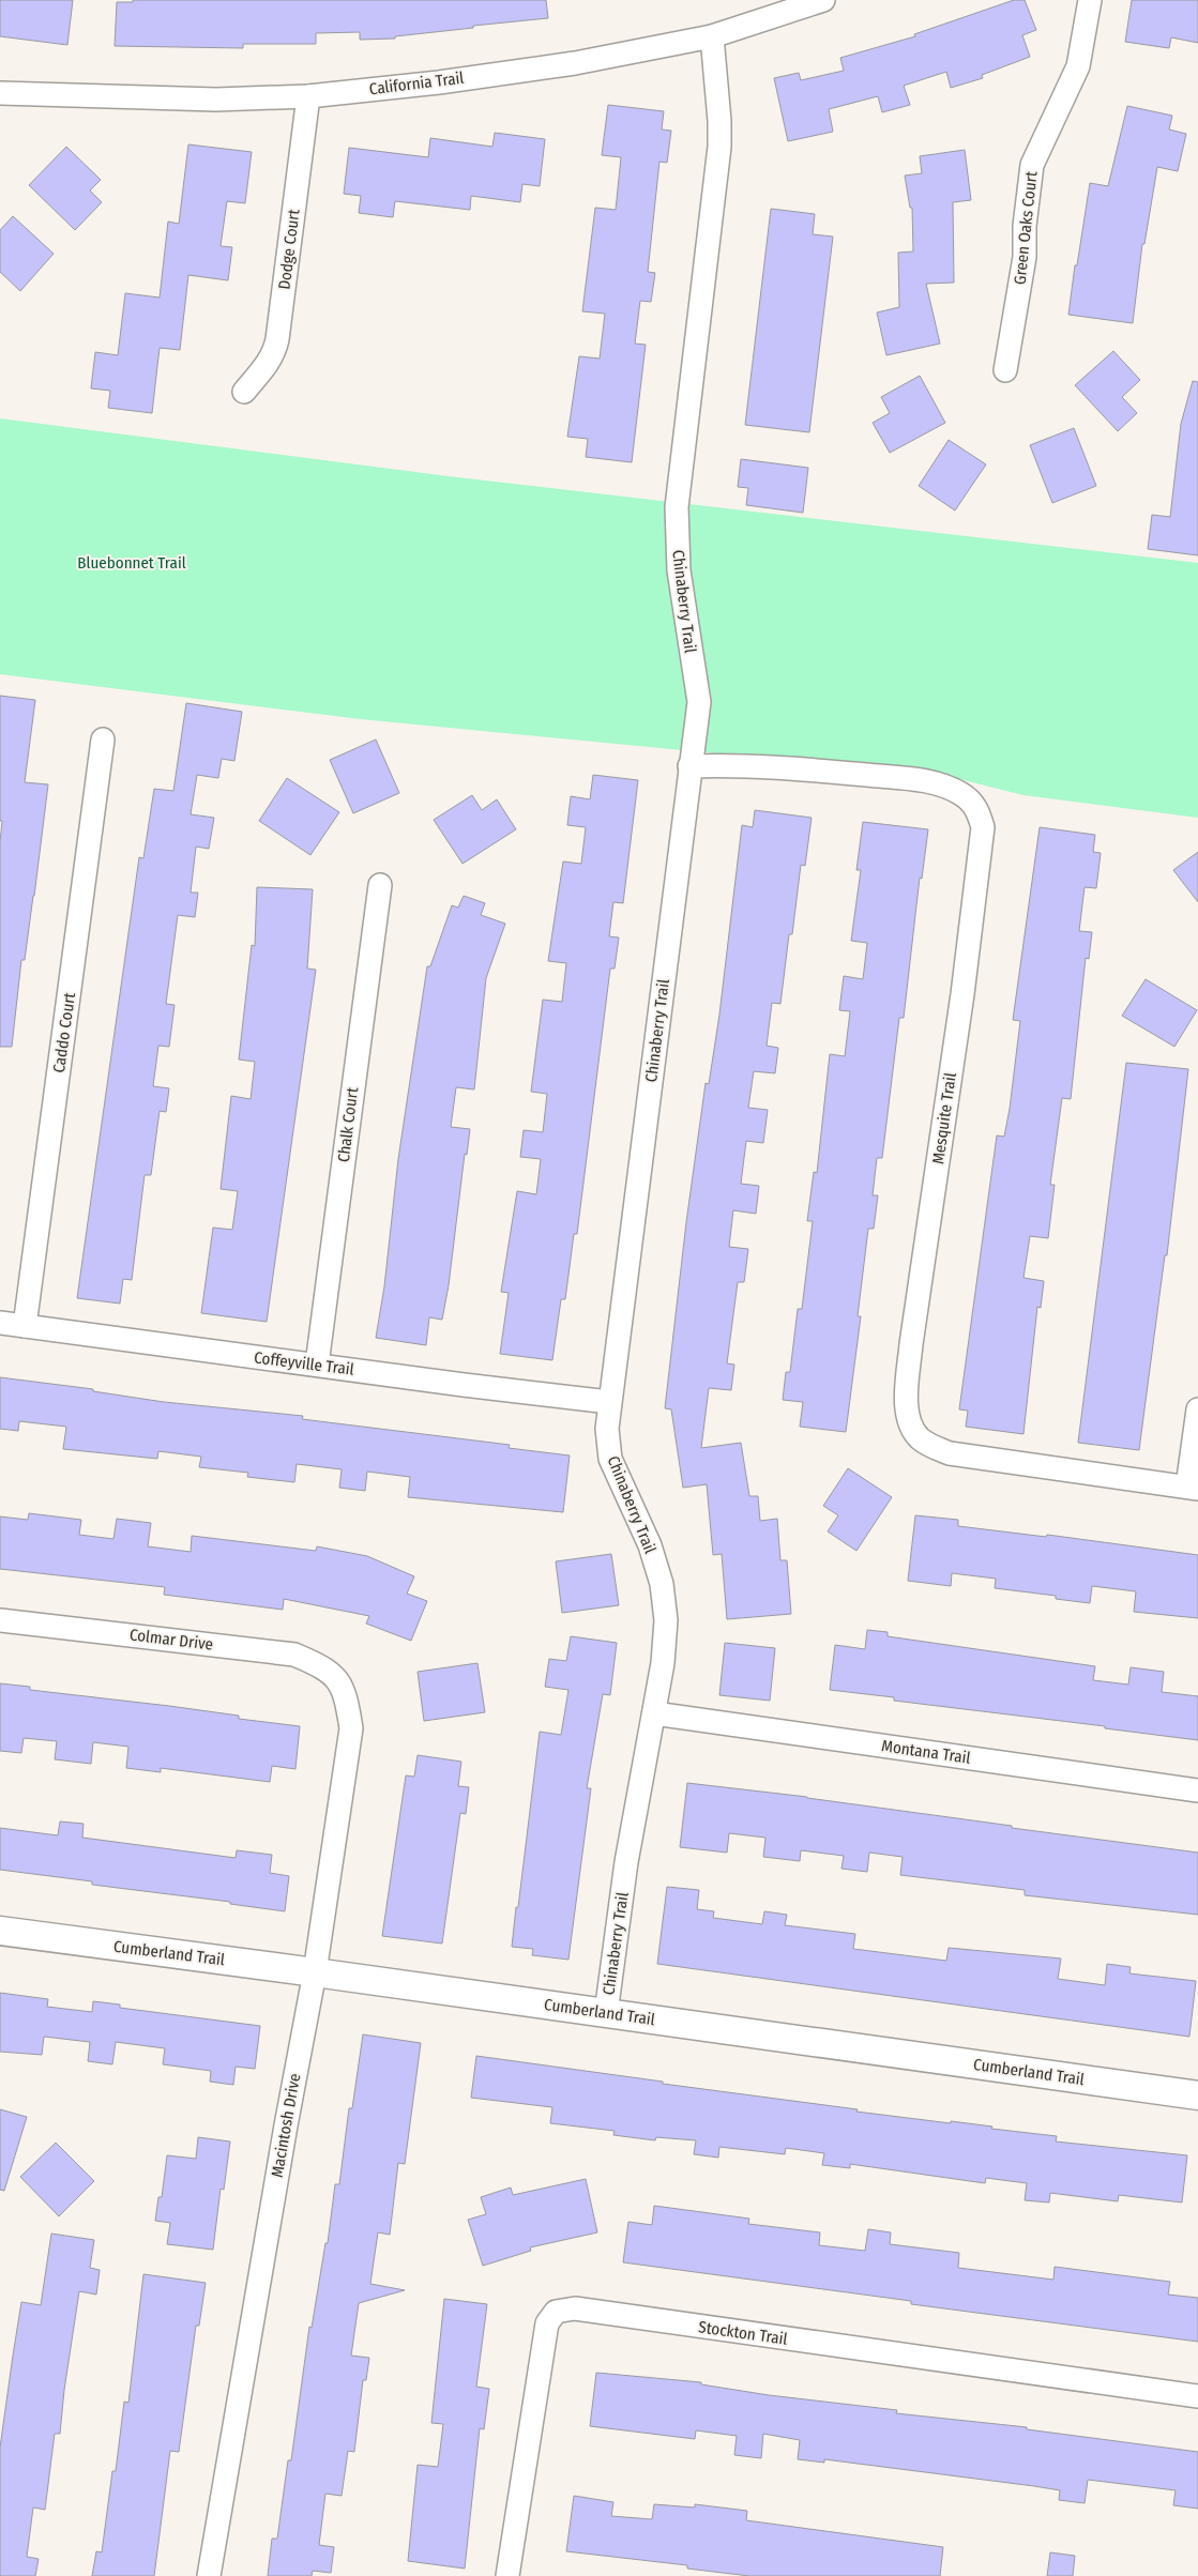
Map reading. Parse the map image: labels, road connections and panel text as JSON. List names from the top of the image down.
{
  "streets": {
    "street": [
      "California Trail",
      "Green Oaks Court",
      "Dodge Court",
      "Chinaberry Trail",
      "Caddo Court",
      "Mesquite Trail",
      "Chalk Court",
      "Coffeyville Trail",
      "Colmar Drive",
      "Montana Trail",
      "Cumberland Trail",
      "Macintosh Drive",
      "Stockton Trail"
    ]
  },
  "crossings": [
    ["California Trail", "Dodge Court"],
    ["California Trail", "Chinaberry Trail"],
    ["Chinaberry Trail", "Mesquite Trail"],
    ["Chinaberry Trail", "Coffeyville Trail"],
    ["Chinaberry Trail", "Montana Trail"],
    ["Chinaberry Trail", "Cumberland Trail"],
    ["Caddo Court", "Coffeyville Trail"],
    ["Chalk Court", "Coffeyville Trail"],
    ["Colmar Drive", "Macintosh Drive"],
    ["Cumberland Trail", "Macintosh Drive"]
  ],
  "parks": ["Bluebonnet Trail"]
}
